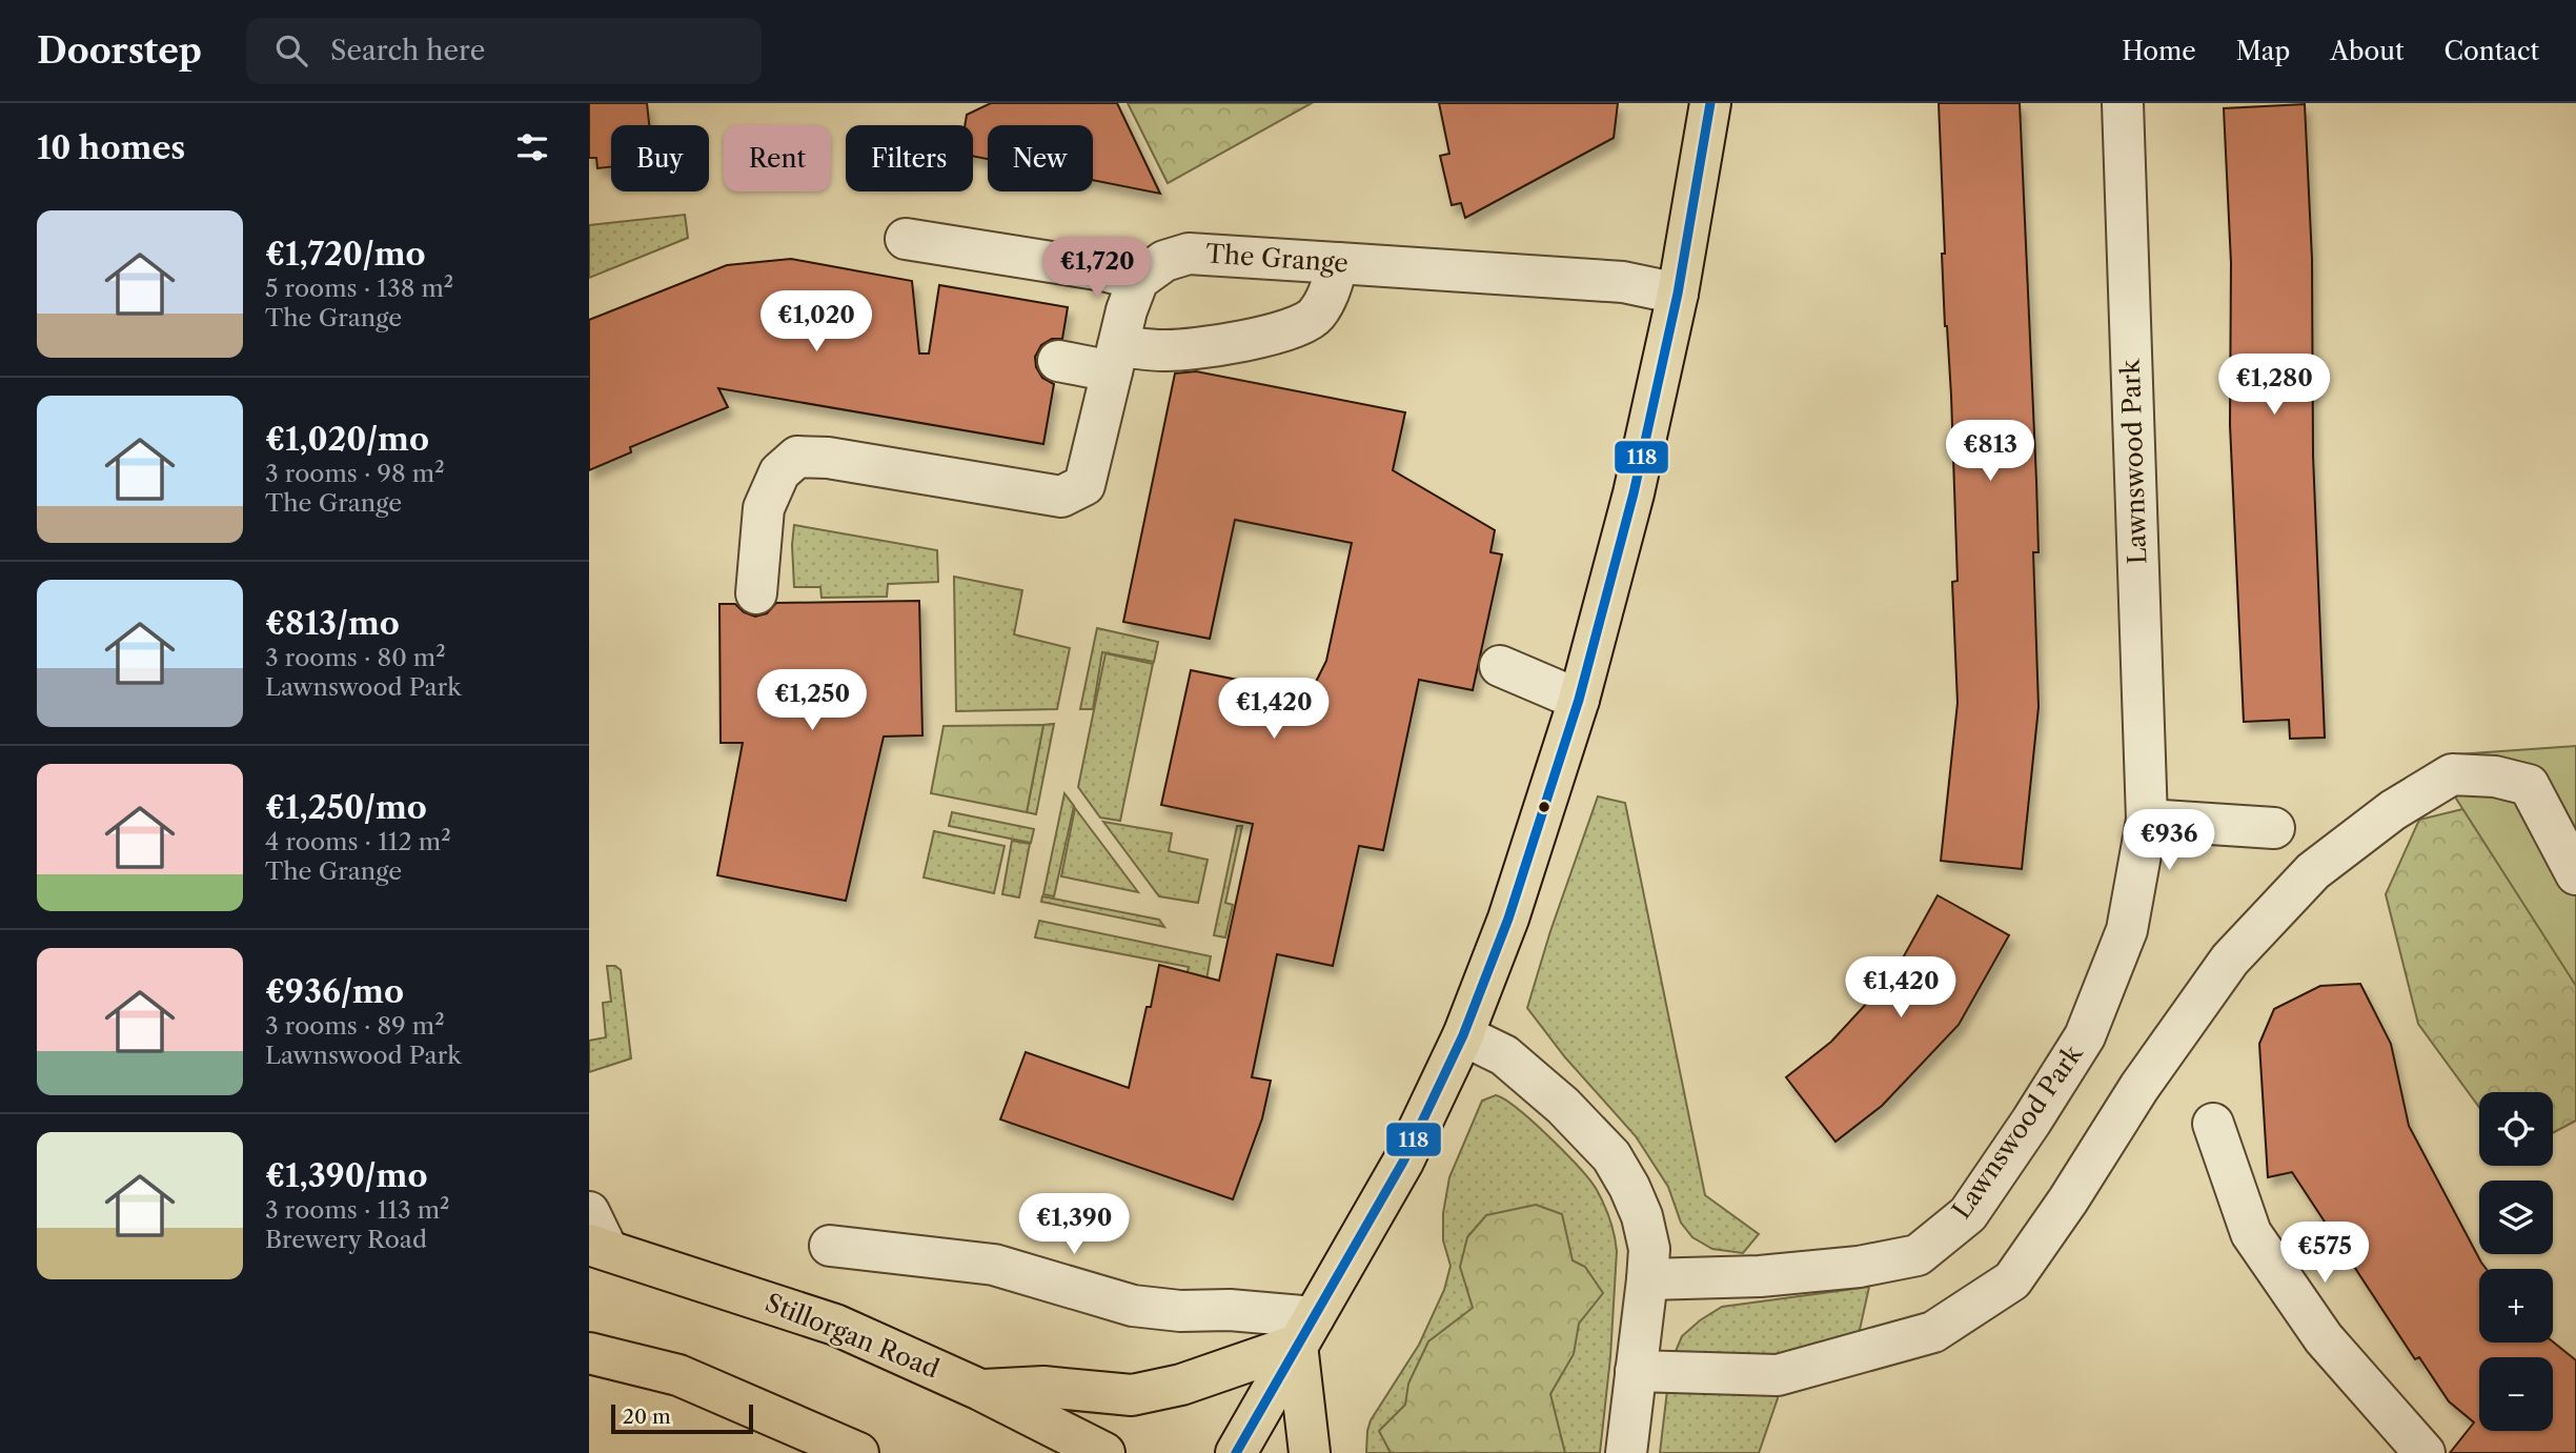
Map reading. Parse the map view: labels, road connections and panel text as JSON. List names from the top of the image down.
{
  "streets": {
    "highway": ["Stillorgan Road"],
    "street": ["The Grange", "Lawnswood Park"]
  },
  "lines": ["transit line 118"],
  "scale_bar": "20 m",
  "page": {
    "header": "Doorstep",
    "search": "Search here",
    "nav": [
      "Home",
      "Map",
      "About",
      "Contact"
    ],
    "heading": "10 homes",
    "chip": [
      "Buy",
      "Rent",
      "Filters",
      "New"
    ],
    "list": [
      {
        "name": "€1,720/mo",
        "note": "5 rooms · 138 m² · The Grange"
      },
      {
        "name": "€1,020/mo",
        "note": "3 rooms · 98 m² · The Grange"
      },
      {
        "name": "€813/mo",
        "note": "3 rooms · 80 m² · Lawnswood Park"
      },
      {
        "name": "€1,250/mo",
        "note": "4 rooms · 112 m² · The Grange"
      },
      {
        "name": "€936/mo",
        "note": "3 rooms · 89 m² · Lawnswood Park"
      },
      {
        "name": "€1,390/mo",
        "note": "3 rooms · 113 m² · Brewery Road"
      }
    ],
    "price": [
      "€1,720",
      "€1,020",
      "€1,280",
      "€813",
      "€1,250",
      "€1,420",
      "€936",
      "€1,420",
      "€1,390",
      "€575"
    ],
    "map_buttons": ["+", "−"],
    "scale": "20 m"
  }
}
